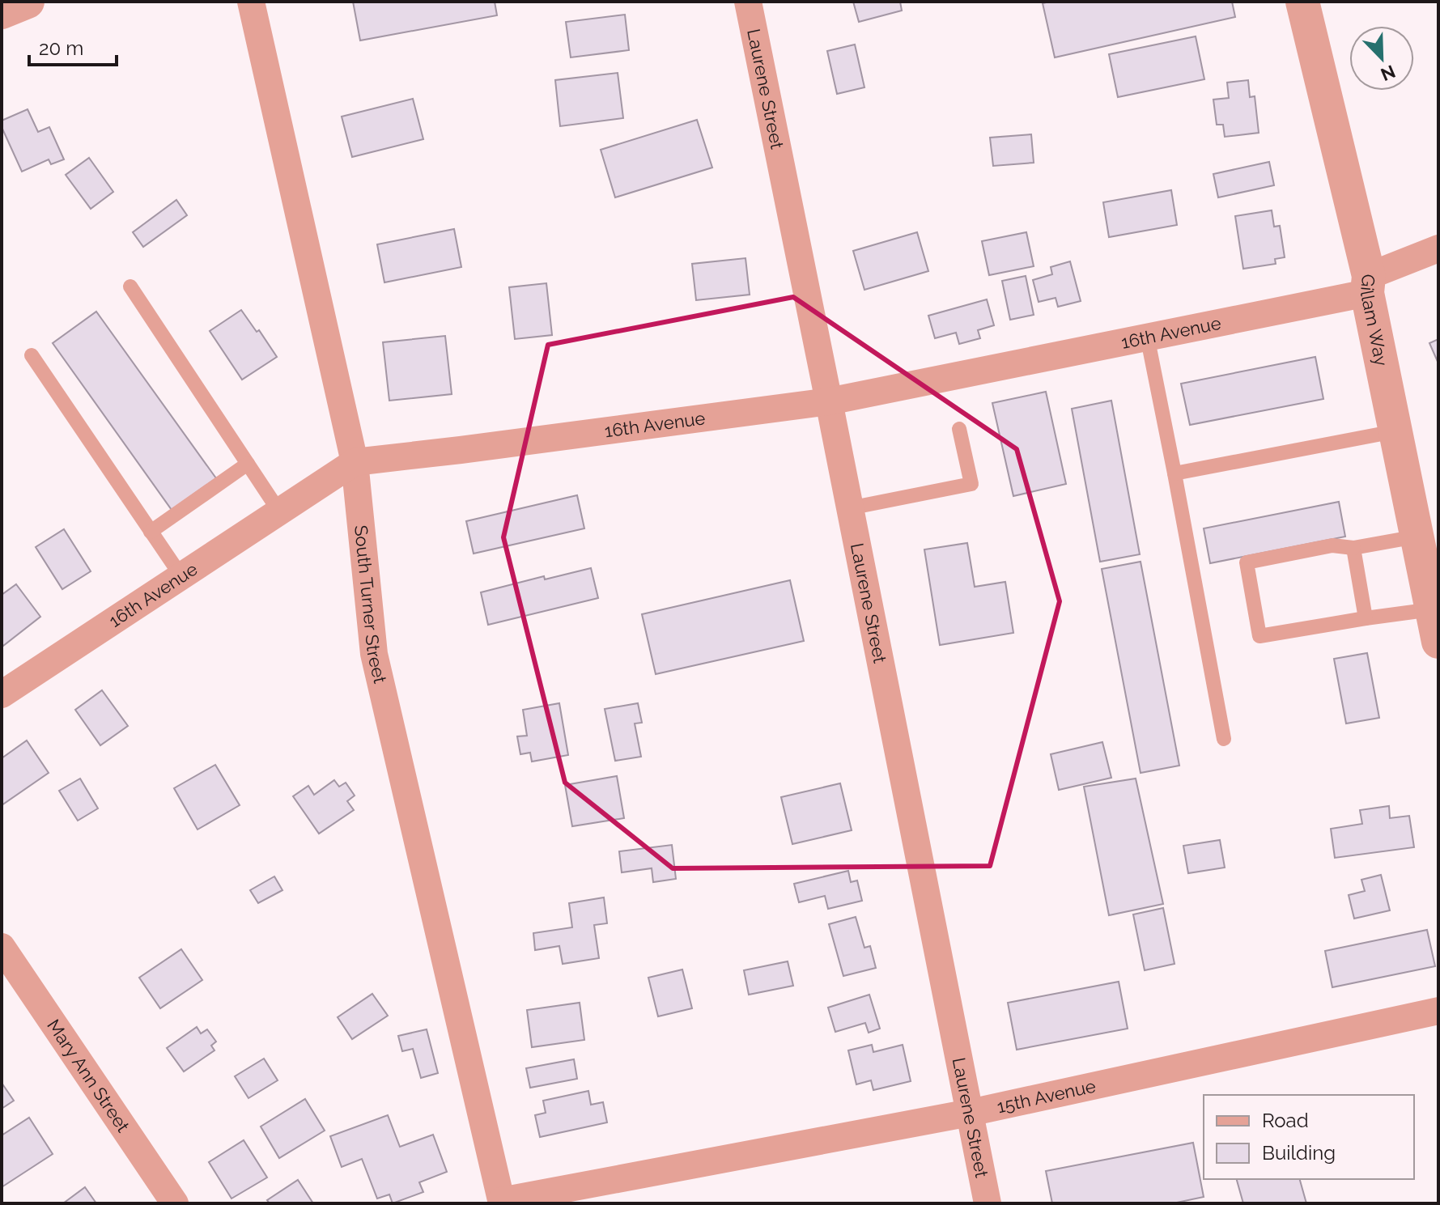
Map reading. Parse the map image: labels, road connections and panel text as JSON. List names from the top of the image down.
{
  "streets": {
    "street": [
      "Laurene Street",
      "Gillam Way",
      "16th Avenue",
      "South Turner Street",
      "Mary Ann Street",
      "15th Avenue"
    ]
  },
  "crossings": [
    ["Laurene Street", "16th Avenue"],
    ["Laurene Street", "15th Avenue"],
    ["Gillam Way", "16th Avenue"],
    ["16th Avenue", "South Turner Street"],
    ["South Turner Street", "15th Avenue"]
  ],
  "legend": ["Road", "Building"],
  "scale_bar": "20 m",
  "north": "bottom right"
}
